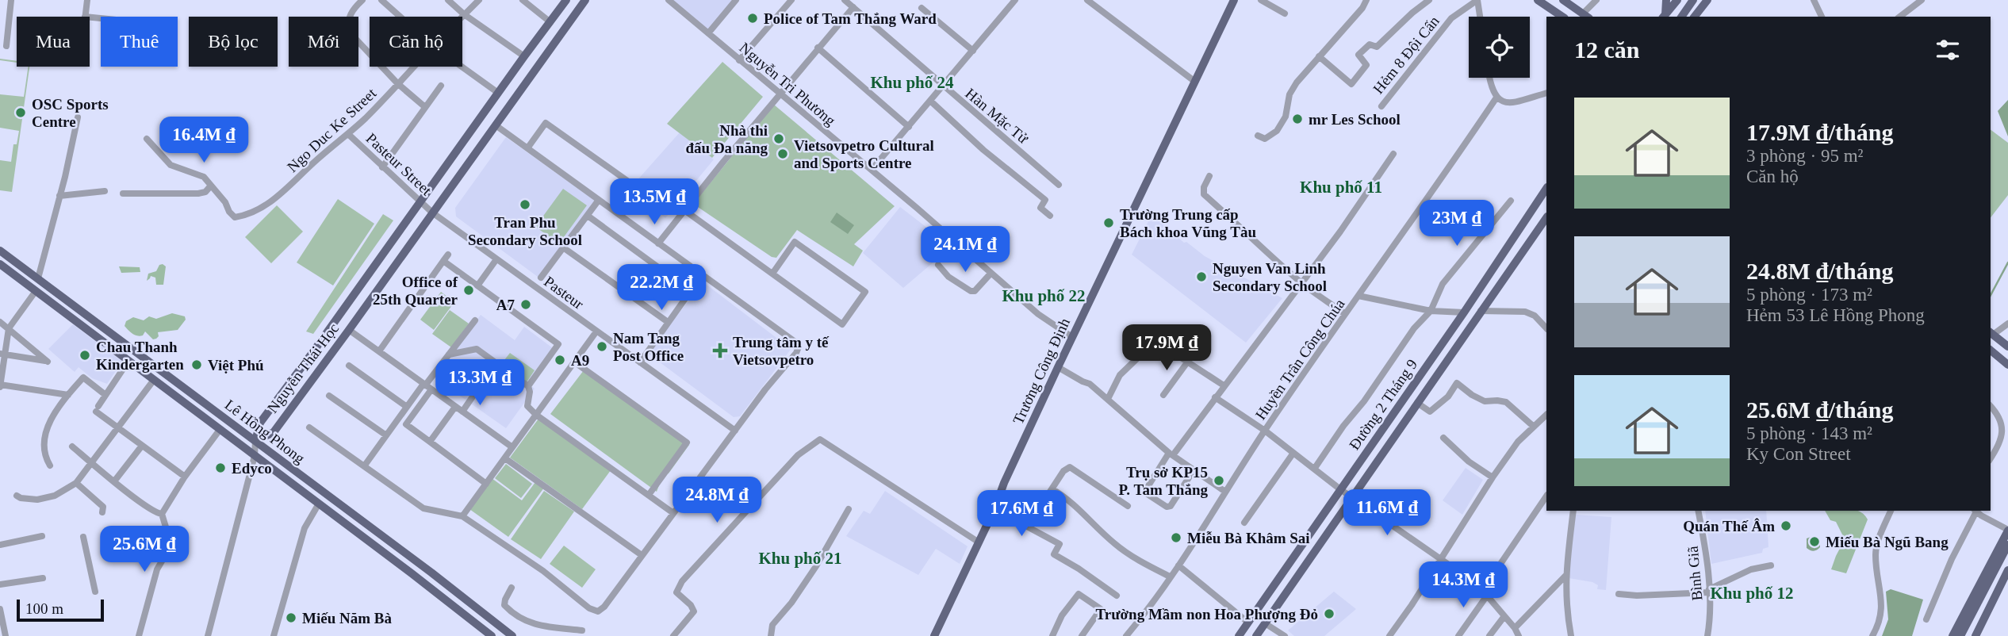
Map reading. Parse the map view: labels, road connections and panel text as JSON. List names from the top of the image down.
{
  "streets": {
    "main road": [
      "Nguyễn Thái Học",
      "Trương Công Định",
      "Đường 2 Tháng 9",
      "Lê Hồng Phong"
    ],
    "street": [
      "Hẻm 8 Đội Cấn",
      "Nguyễn Tri Phương",
      "Hàn Mặc Tử",
      "Ngo Duc Ke Street",
      "Pasteur Street",
      "Pasteur",
      "Huyền Trân Công Chúa",
      "Bình Giã"
    ]
  },
  "crossings": [
    ["Nguyễn Tri Phương", "Trương Công Định"],
    ["Ngo Duc Ke Street", "Pasteur Street"],
    ["Pasteur Street", "Pasteur"],
    ["Pasteur Street", "Nguyễn Thái Học"],
    ["Pasteur", "Nguyễn Thái Học"],
    ["Nguyễn Thái Học", "Lê Hồng Phong"]
  ],
  "districts": [
    "Khu phố 24",
    "Khu phố 11",
    "Khu phố 22",
    "Khu phố 21",
    "Khu phố 12"
  ],
  "places": {
    "other": [
      "Police of Tam Thắng Ward",
      "OSC Sports Centre",
      "mr Les School",
      "Nhà thi đấu Đa năng",
      "Vietsovpetro Cultural and Sports Centre",
      "Tran Phu Secondary School",
      "Trường Trung cấp Bách khoa Vũng Tàu",
      "Nguyen Van Linh Secondary School",
      "Office of 25th Quarter",
      "A7",
      "Nam Tang Post Office",
      "Chau Thanh Kindergarten",
      "A9",
      "Việt Phú",
      "Edyco",
      "Trụ sở KP15 P. Tam Thắng",
      "Quán Thế Âm",
      "Miễu Bà Khâm Sai",
      "Miếu Bà Ngũ Bang",
      "Trường Mầm non Hoa Phượng Đỏ",
      "Miếu Năm Bà"
    ],
    "health": ["Trung tâm y tế Vietsovpetro"]
  },
  "scale_bar": "100 m",
  "page": {
    "chip": [
      "Mua",
      "Thuê",
      "Bộ lọc",
      "Mới",
      "Căn hộ"
    ],
    "heading": "12 căn",
    "list": [
      {
        "name": "17.9M ₫/tháng",
        "note": "3 phòng · 95 m² · Căn hộ"
      },
      {
        "name": "24.8M ₫/tháng",
        "note": "5 phòng · 173 m² · Hẻm 53 Lê Hồng Phong"
      },
      {
        "name": "25.6M ₫/tháng",
        "note": "5 phòng · 143 m² · Ky Con Street"
      }
    ],
    "price": [
      "16.4M ₫",
      "13.5M ₫",
      "23M ₫",
      "24.1M ₫",
      "22.2M ₫",
      "17.9M ₫",
      "13.3M ₫",
      "24.8M ₫",
      "11.6M ₫",
      "17.6M ₫",
      "25.6M ₫",
      "14.3M ₫"
    ],
    "scale": "100 m"
  }
}
